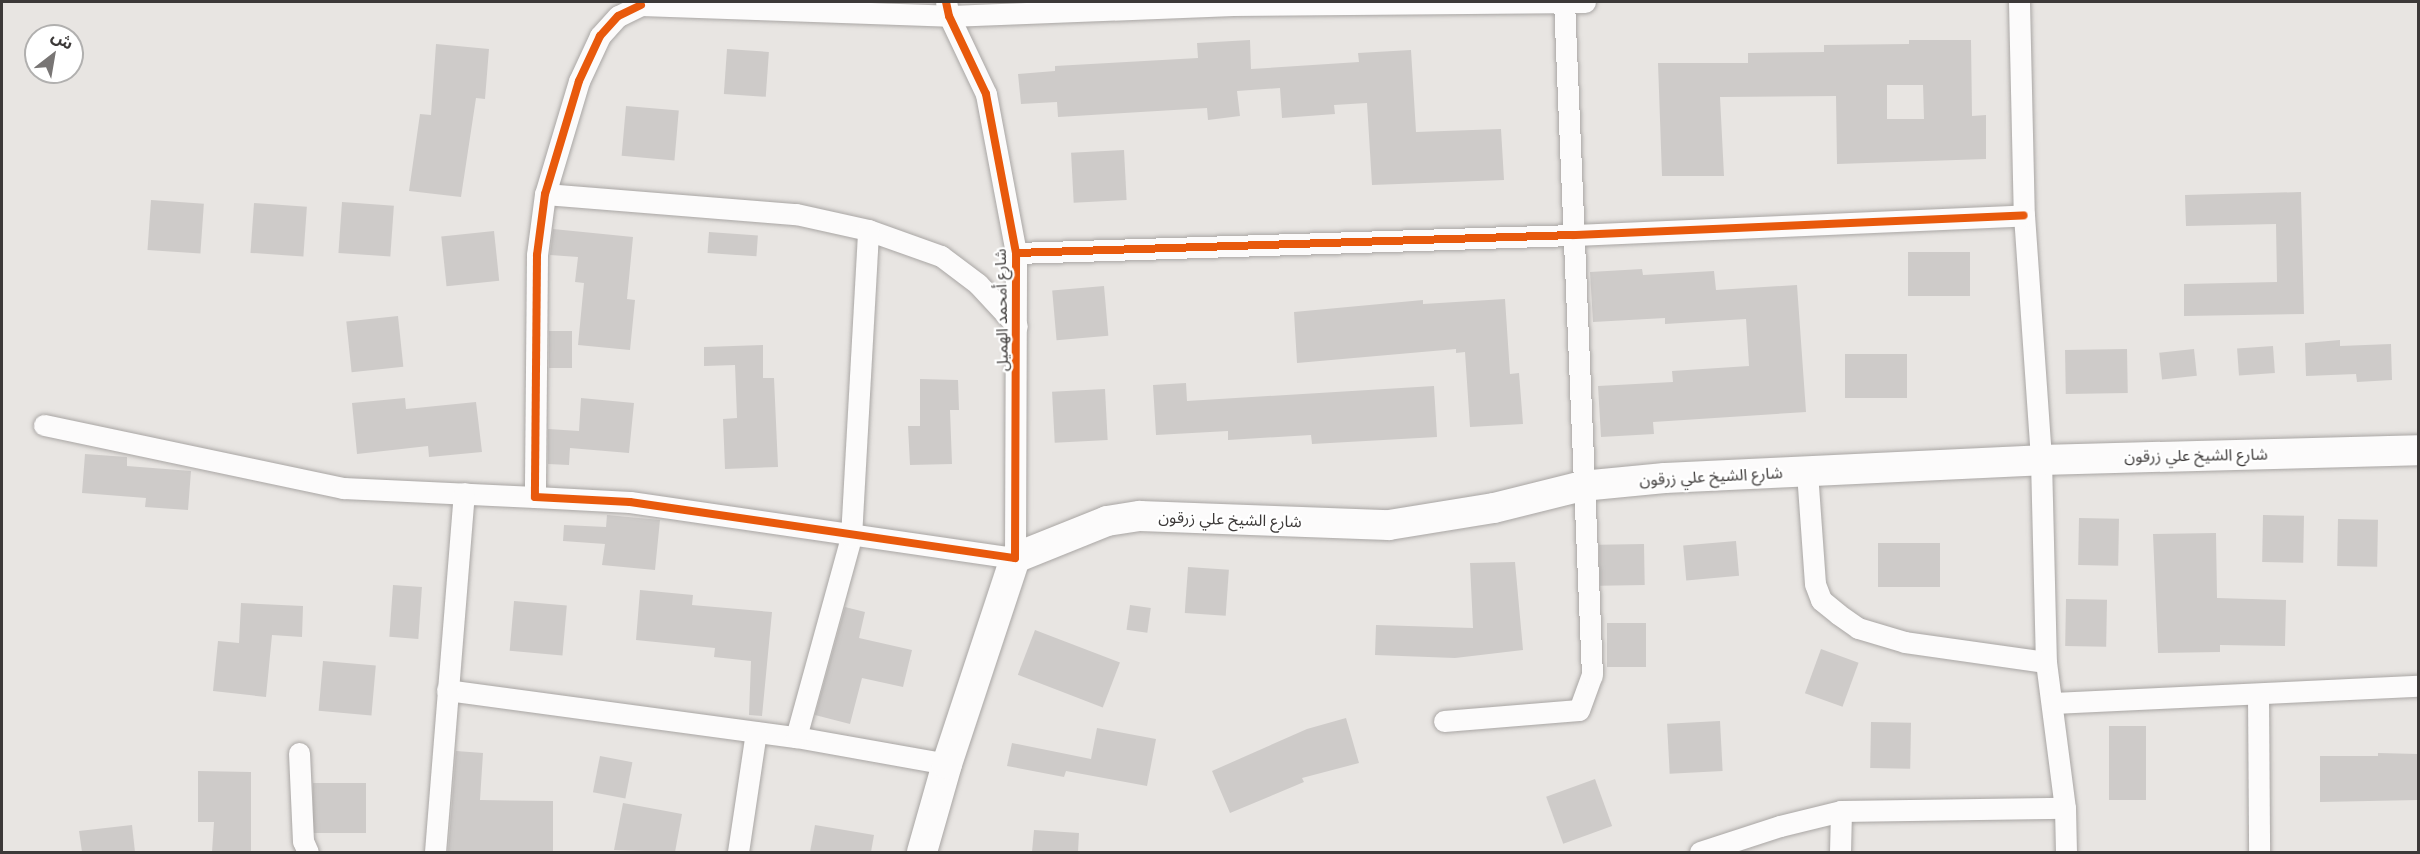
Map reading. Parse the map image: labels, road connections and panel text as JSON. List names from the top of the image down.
{
  "streets": {
    "main road": ["شارع الشيخ علي زرقون"],
    "street": ["شارع أمحمد الهميل"]
  },
  "crossings": [
    ["شارع أمحمد الهميل", "شارع الشيخ علي زرقون"]
  ],
  "north": "top right"
}
